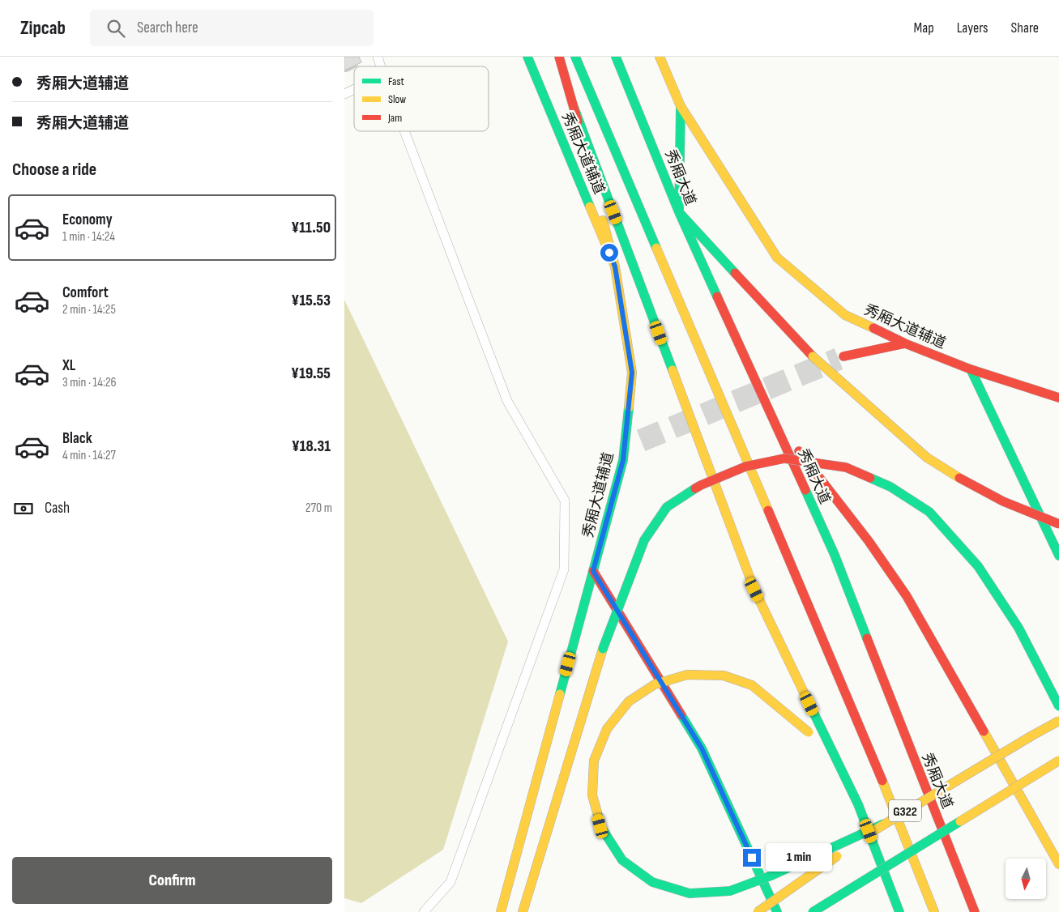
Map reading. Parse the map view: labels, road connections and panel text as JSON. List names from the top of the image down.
{
  "streets": {
    "main road": ["秀厢大道辅道", "秀厢大道", "G322"]
  },
  "legend": ["Fast", "Slow", "Jam"],
  "north": "bottom",
  "page": {
    "header": "Zipcab",
    "search": "Search here",
    "nav": ["Map", "Layers", "Share"],
    "banner": ["秀厢大道辅道", "秀厢大道辅道"],
    "heading": "Choose a ride",
    "list": [
      {
        "name": "Economy",
        "note": "1 min · 14:24",
        "value": "¥11.50"
      },
      {
        "name": "Comfort",
        "note": "2 min · 14:25",
        "value": "¥15.53"
      },
      {
        "name": "XL",
        "note": "3 min · 14:26",
        "value": "¥19.55"
      },
      {
        "name": "Black",
        "note": "4 min · 14:27",
        "value": "¥18.31"
      }
    ],
    "pay": ["Cash", "270 m"],
    "bubble": "1 min",
    "buttons": "Confirm"
  }
}
